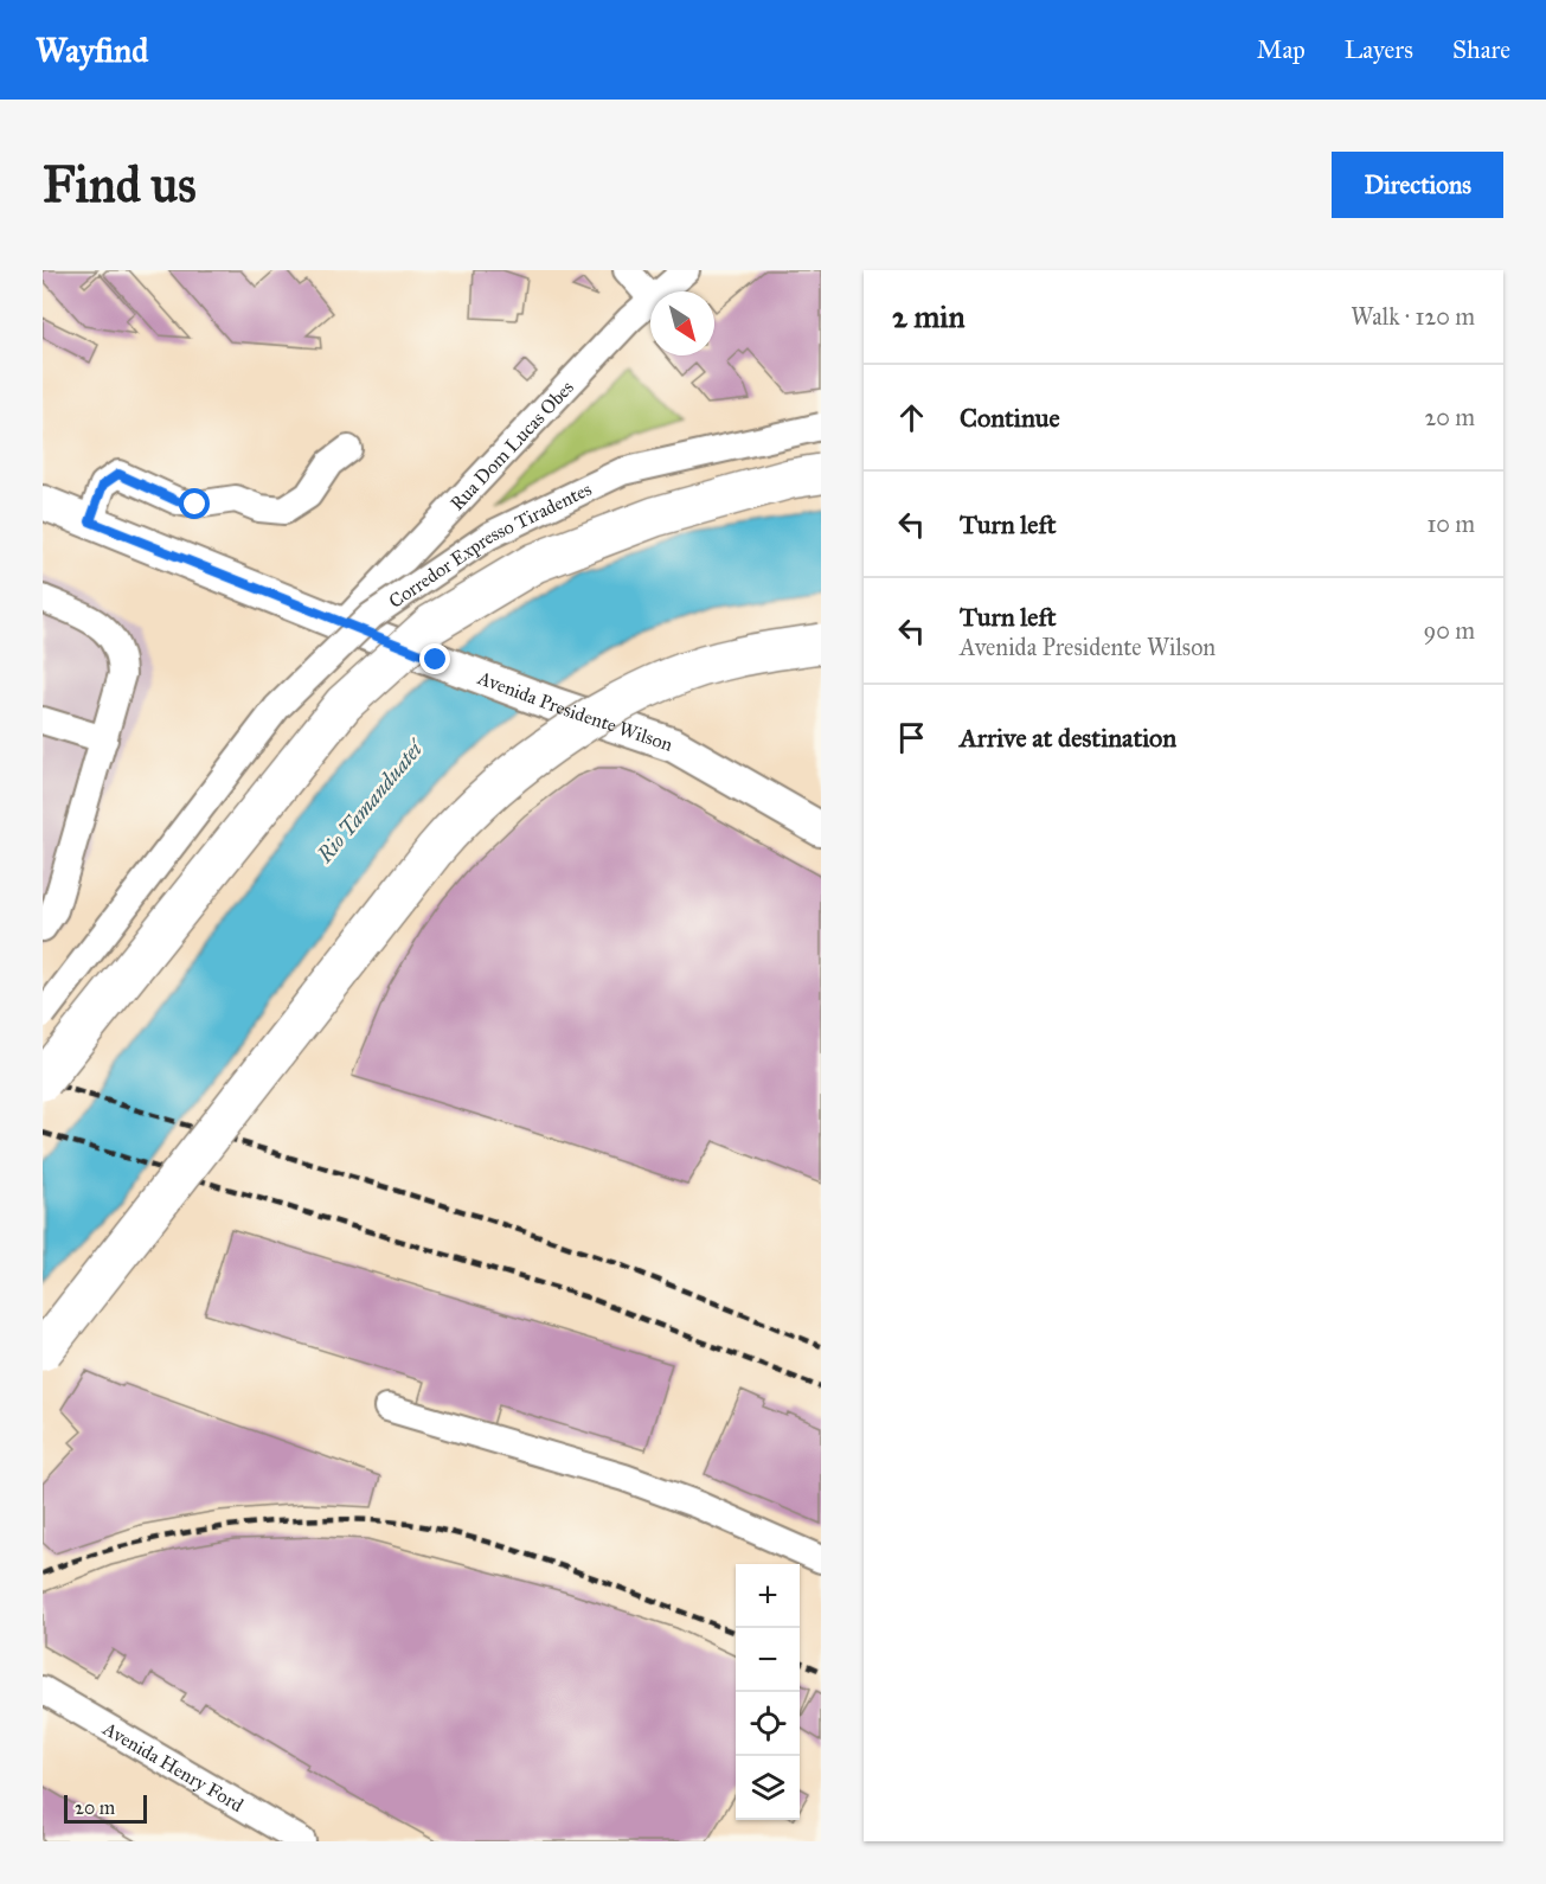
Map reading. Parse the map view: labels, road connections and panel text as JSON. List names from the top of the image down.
{
  "streets": {
    "main road": ["Avenida Presidente Wilson"],
    "street": ["Rua Dom Lucas Obes", "Corredor Expresso Tiradentes", "Avenida Henry Ford"]
  },
  "crossings": [
    ["Rua Dom Lucas Obes", "Avenida Presidente Wilson"]
  ],
  "water": ["Rio Tamanduateí"],
  "scale_bar": "20 m",
  "north": "bottom right",
  "page": {
    "header": "Wayfind",
    "nav": ["Map", "Layers", "Share"],
    "buttons": "Directions",
    "title": "Find us",
    "heading": ["2 min", "Walk · 120 m"],
    "list": [
      ["Continue", "20 m"],
      ["Turn left", "10 m"],
      ["Turn left", "Avenida Presidente Wilson", "90 m"],
      "Arrive at destination"
    ],
    "map_buttons": ["+", "−"],
    "scale": "20 m"
  }
}
